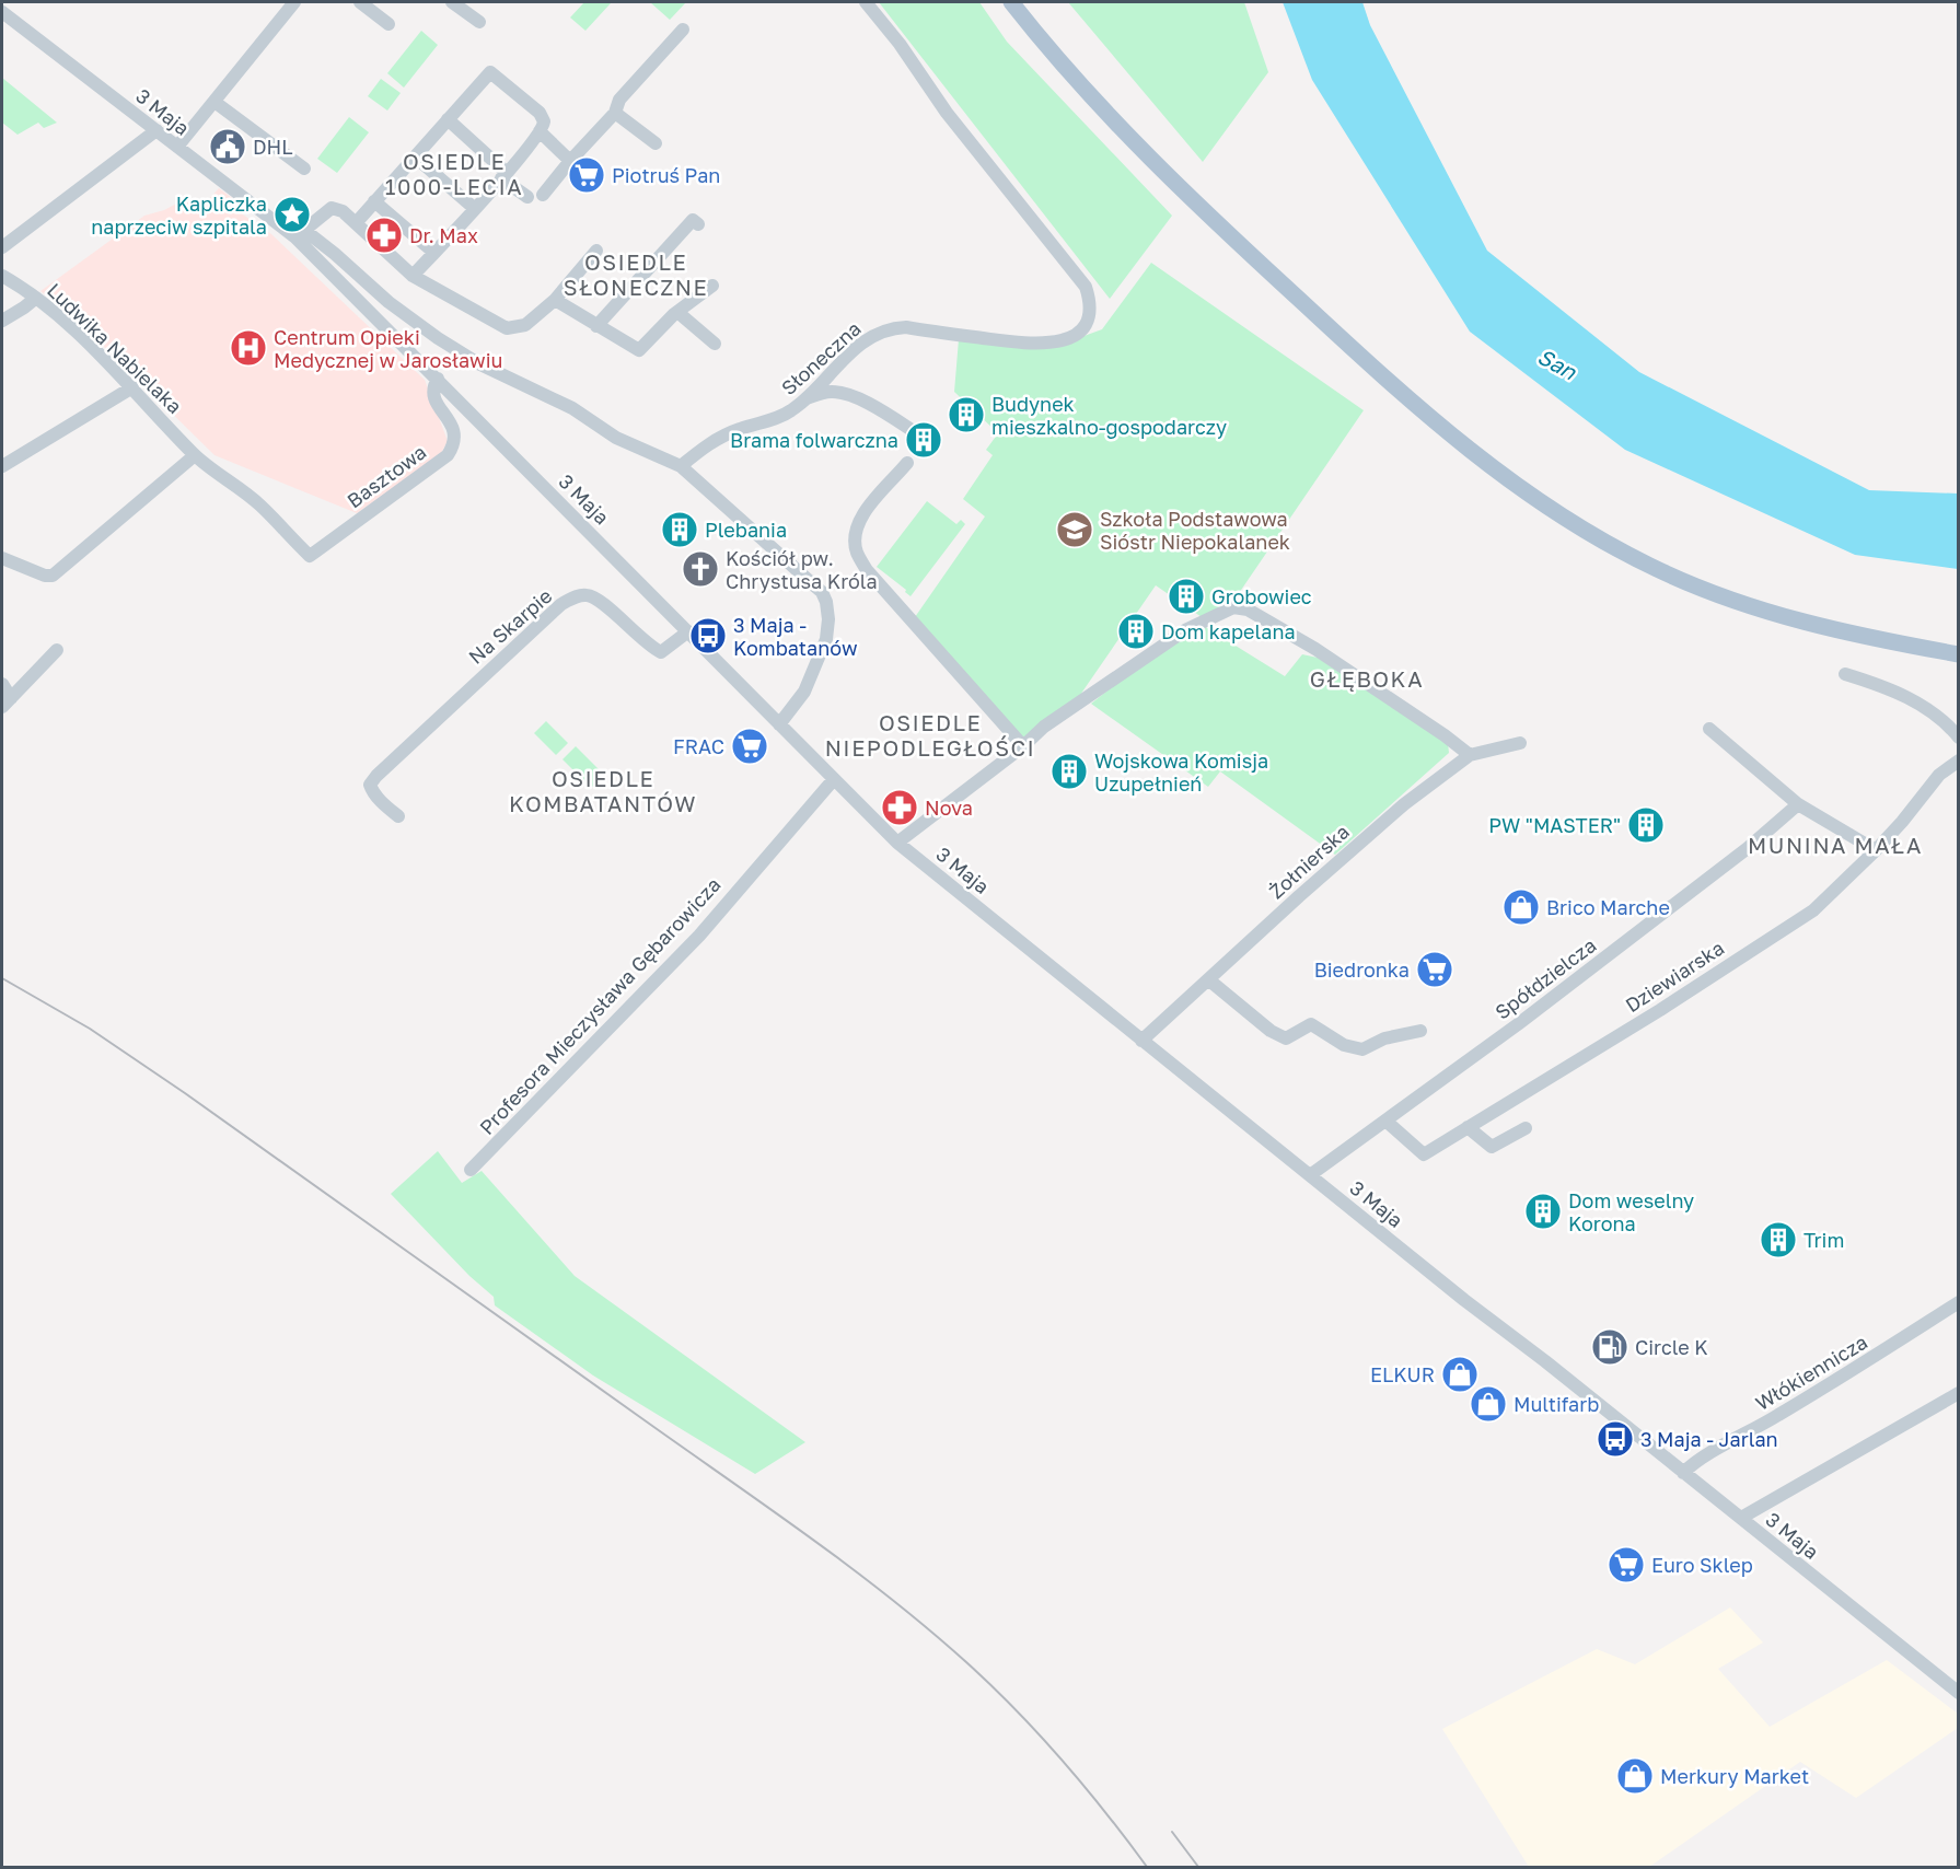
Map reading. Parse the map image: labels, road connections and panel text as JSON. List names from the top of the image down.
{
  "streets": {
    "street": [
      "3 Maja",
      "Ludwika Nabielaka",
      "Słoneczna",
      "Basztowa",
      "Na Skarpie",
      "Żołnierska",
      "Dziewiarska",
      "Spółdzielcza",
      "Profesora Mieczysława Gębarowicza",
      "Włókiennicza"
    ]
  },
  "crossings": [
    ["3 Maja", "Basztowa"],
    ["3 Maja", "Na Skarpie"],
    ["3 Maja", "Żołnierska"],
    ["3 Maja", "Spółdzielcza"],
    ["3 Maja", "Profesora Mieczysława Gębarowicza"],
    ["3 Maja", "Włókiennicza"],
    ["Ludwika Nabielaka", "Basztowa"],
    ["Dziewiarska", "Spółdzielcza"]
  ],
  "districts": [
    "OSIEDLE 1000-LECIA",
    "OSIEDLE SŁONECZNE",
    "GŁĘBOKA",
    "OSIEDLE NIEPODLEGŁOŚCI",
    "OSIEDLE KOMBATANTÓW",
    "MUNINA MAŁA"
  ],
  "water": ["San"],
  "places": {
    "public building": ["DHL"],
    "supermarket": [
      "Piotruś Pan",
      "FRAC",
      "Biedronka",
      "Euro Sklep"
    ],
    "place": ["Kapliczka naprzeciw szpitala"],
    "pharmacy": ["Dr. Max", "Nova"],
    "hospital": ["Centrum Opieki Medycznej w Jarosławiu"],
    "building": [
      "Budynek mieszkalno-gospodarczy",
      "Brama folwarczna",
      "Plebania",
      "Grobowiec",
      "Dom kapelana",
      "Wojskowa Komisja Uzupełnień",
      "PW \"MASTER\"",
      "Dom weselny Korona",
      "Trim"
    ],
    "school or university": ["Szkoła Podstawowa Sióstr Niepokalanek"],
    "church": ["Kościół pw. Chrystusa Króla"],
    "bus stop": ["3 Maja - Kombatanów", "3 Maja - Jarlan"],
    "shop": [
      "Brico Marche",
      "ELKUR",
      "Multifarb",
      "Merkury Market"
    ],
    "fuel station": ["Circle K"]
  }
}
